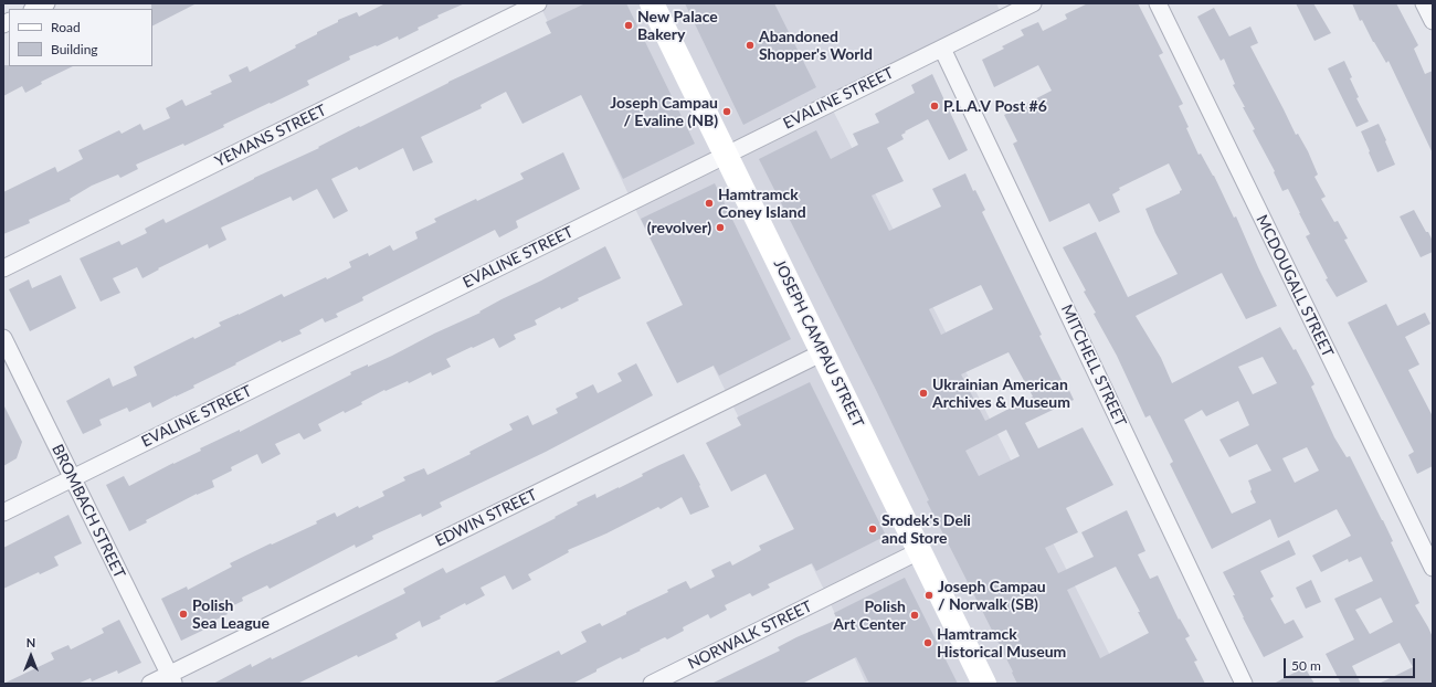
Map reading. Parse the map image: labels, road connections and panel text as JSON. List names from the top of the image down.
{
  "streets": {
    "street": [
      "EVALINE STREET",
      "YEMANS STREET",
      "MCDOUGALL STREET",
      "JOSEPH CAMPAU STREET",
      "MITCHELL STREET",
      "BROMBACH STREET",
      "EDWIN STREET",
      "NORWALK STREET"
    ]
  },
  "crossings": [
    ["EVALINE STREET", "JOSEPH CAMPAU STREET"],
    ["EVALINE STREET", "MITCHELL STREET"],
    ["EVALINE STREET", "BROMBACH STREET"],
    ["JOSEPH CAMPAU STREET", "EDWIN STREET"],
    ["JOSEPH CAMPAU STREET", "NORWALK STREET"],
    ["BROMBACH STREET", "EDWIN STREET"]
  ],
  "places": [
    "New Palace Bakery",
    "Abandoned Shopper's World",
    "P.L.A.V Post #6",
    "Joseph Campau / Evaline (NB)",
    "Hamtramck Coney Island",
    "(revolver)",
    "Ukrainian American Archives & Museum",
    "Srodek's Deli and Store",
    "Joseph Campau / Norwalk (SB)",
    "Polish Sea League",
    "Polish Art Center",
    "Hamtramck Historical Museum"
  ],
  "legend": ["Road", "Building"],
  "scale_bar": "50 m",
  "north": "top"
}
